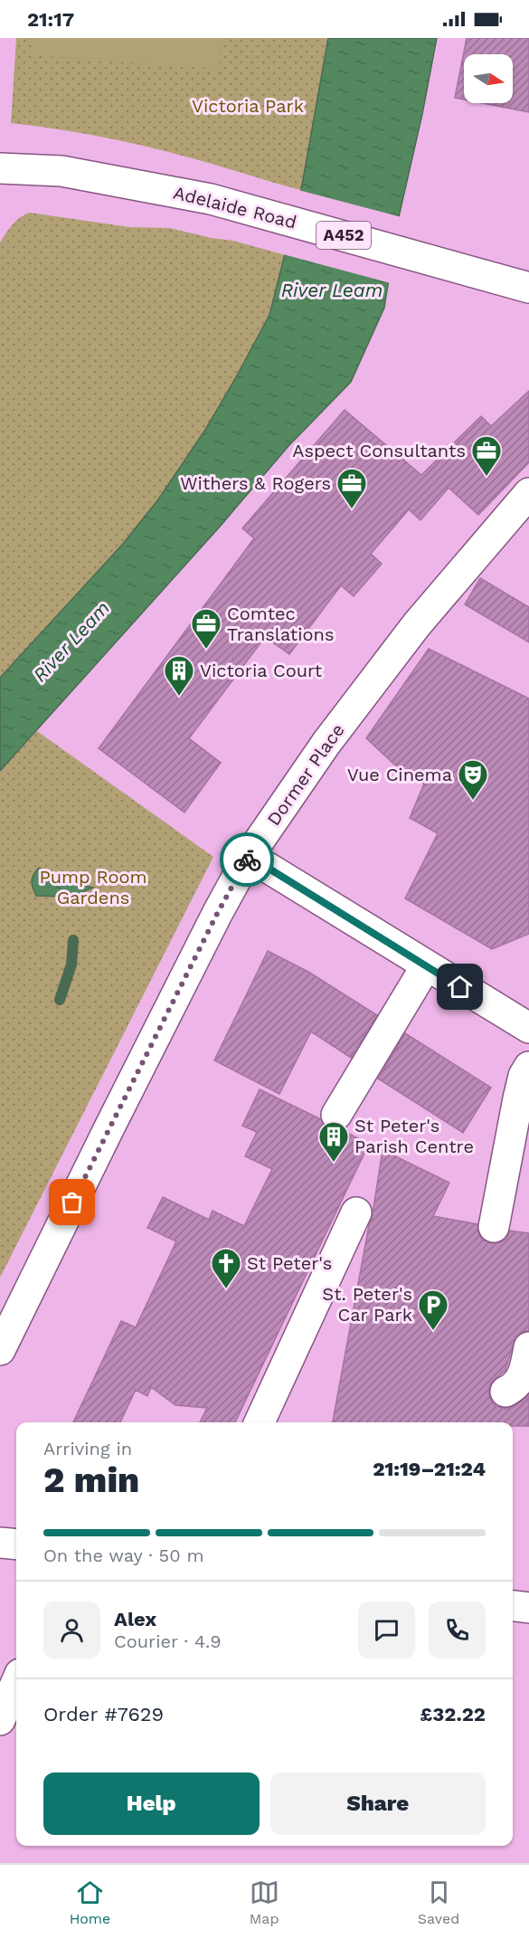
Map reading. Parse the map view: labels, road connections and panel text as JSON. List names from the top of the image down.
{
  "streets": {
    "main road": ["Adelaide Road", "A452", "Dormer Place"]
  },
  "water": ["River Leam"],
  "parks": ["Victoria Park", "Pump Room Gardens"],
  "places": {
    "office": ["Aspect Consultants", "Withers & Rogers", "Comtec Translations"],
    "building": ["Victoria Court", "St Peter's Parish Centre"],
    "theatre": ["Vue Cinema"],
    "church": ["St Peter's"],
    "parking": ["St. Peter's Car Park"]
  },
  "north": "right",
  "page": {
    "status": "21:17",
    "heading": ["2 min", "Arriving in", "21:19–21:24"],
    "panel": [
      "Alex",
      "Courier · 4.9",
      "Order #7629",
      "£32.22"
    ],
    "bar": "On the way · 50 m",
    "buttons": ["Help", "Share"],
    "tabs": ["Home", "Map", "Saved"]
  }
}
